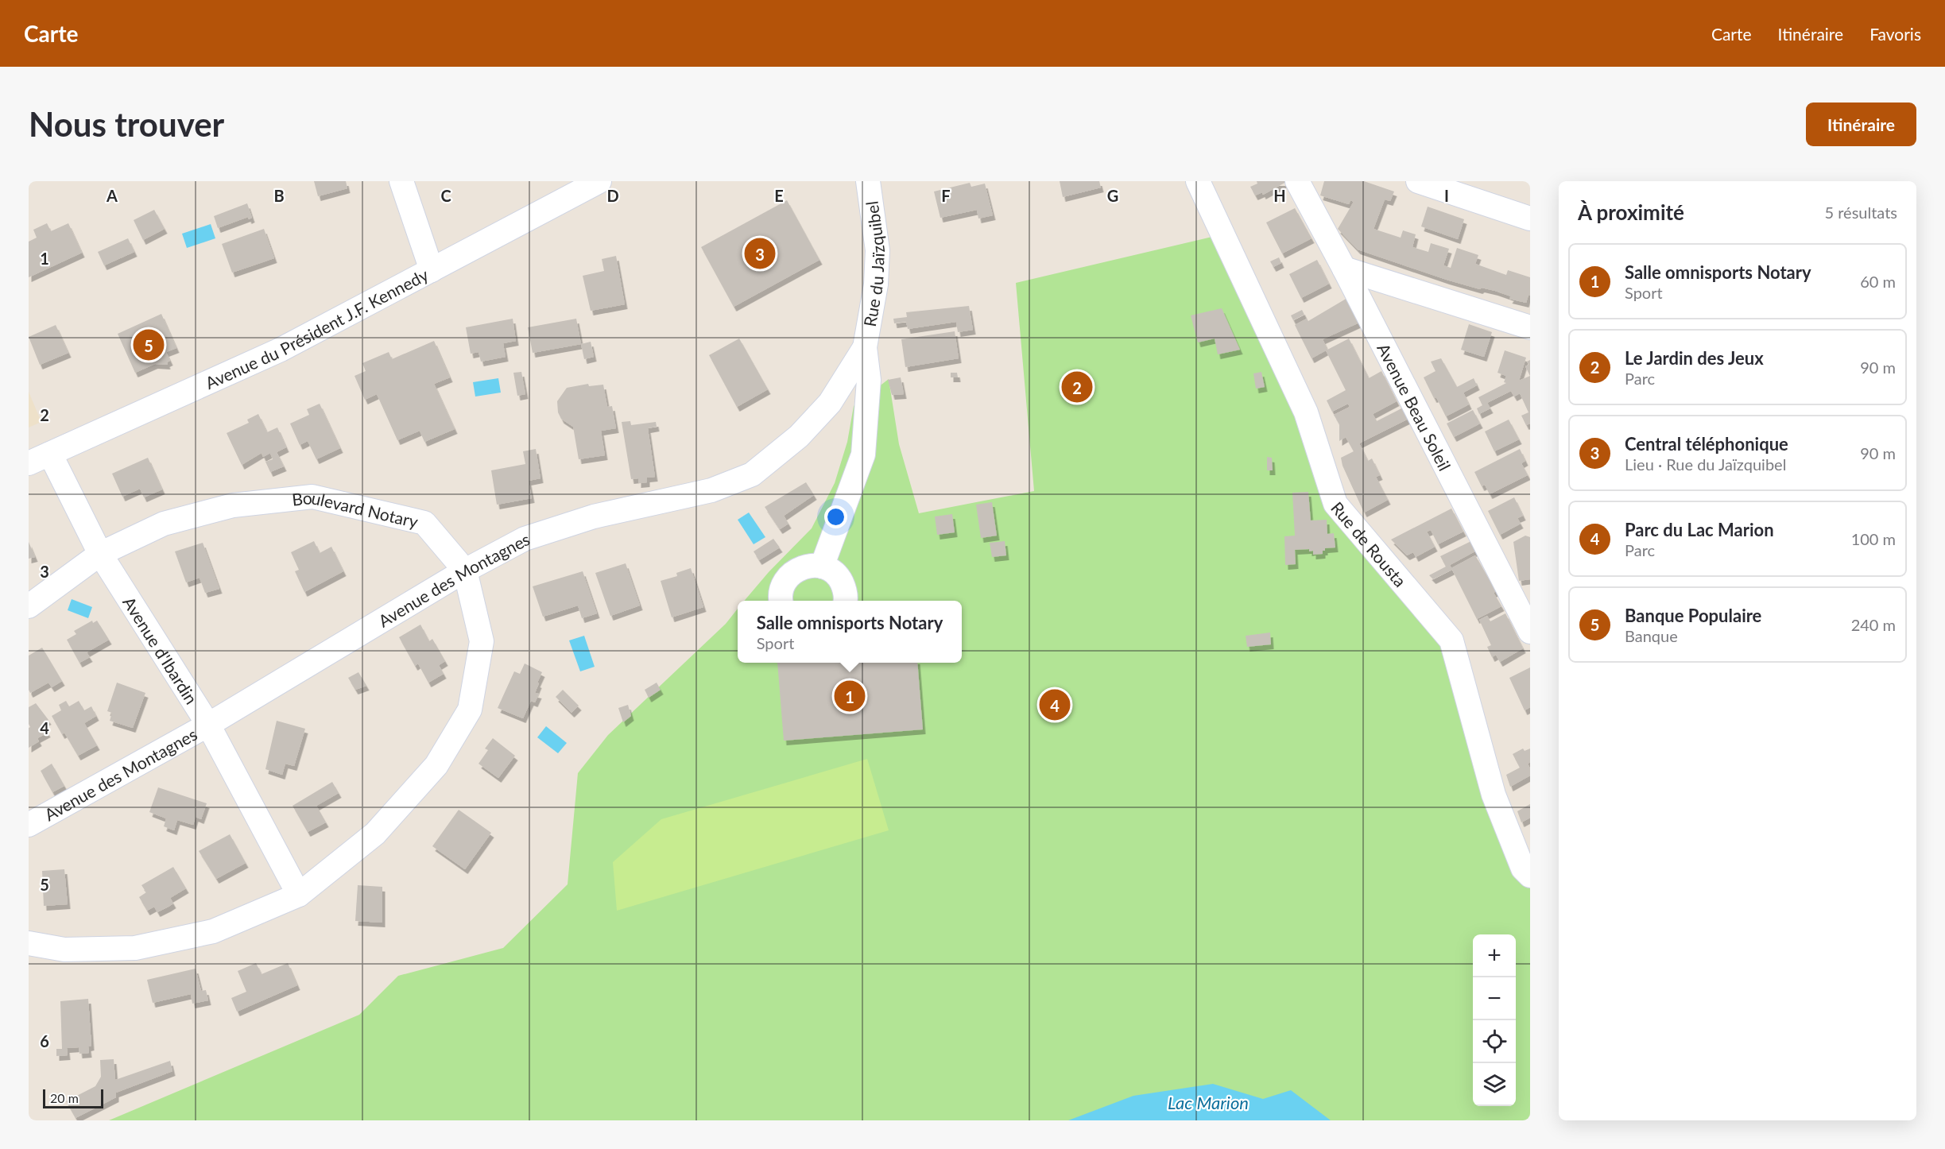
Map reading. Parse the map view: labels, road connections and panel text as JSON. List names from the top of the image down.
{
  "streets": {
    "street": [
      "Rue du Jaïzquibel",
      "Avenue du Président J.F. Kennedy",
      "Avenue Beau Soleil",
      "Boulevard Notary",
      "Rue de Rousta",
      "Avenue des Montagnes",
      "Avenue d'Ibardin"
    ]
  },
  "crossings": [
    ["Rue du Jaïzquibel", "Avenue des Montagnes"],
    ["Avenue du Président J.F. Kennedy", "Avenue d'Ibardin"],
    ["Boulevard Notary", "Avenue des Montagnes"],
    ["Boulevard Notary", "Avenue d'Ibardin"],
    ["Avenue des Montagnes", "Avenue d'Ibardin"]
  ],
  "water": ["Lac Marion"],
  "scale_bar": "20 m",
  "page": {
    "header": "Carte",
    "nav": ["Carte", "Itinéraire", "Favoris"],
    "buttons": "Itinéraire",
    "title": "Nous trouver",
    "heading": ["À proximité", "5 résultats"],
    "pins": [
      "3",
      "5",
      "2",
      "1",
      "4"
    ],
    "list": [
      {
        "mark": "1",
        "name": "Salle omnisports Notary",
        "note": "Sport",
        "value": "60 m"
      },
      {
        "mark": "2",
        "name": "Le Jardin des Jeux",
        "note": "Parc",
        "value": "90 m"
      },
      {
        "mark": "3",
        "name": "Central téléphonique",
        "note": "Lieu · Rue du Jaïzquibel",
        "value": "90 m"
      },
      {
        "mark": "4",
        "name": "Parc du Lac Marion",
        "note": "Parc",
        "value": "100 m"
      },
      {
        "mark": "5",
        "name": "Banque Populaire",
        "note": "Banque",
        "value": "240 m"
      }
    ],
    "popup": ["Salle omnisports Notary", "Sport"],
    "map_buttons": ["+", "−"],
    "scale": "20 m"
  },
  "grid": {
    "columns": [
      "A",
      "B",
      "C",
      "D",
      "E",
      "F",
      "G",
      "H",
      "I"
    ],
    "rows": [
      "1",
      "2",
      "3",
      "4",
      "5",
      "6"
    ]
  }
}
